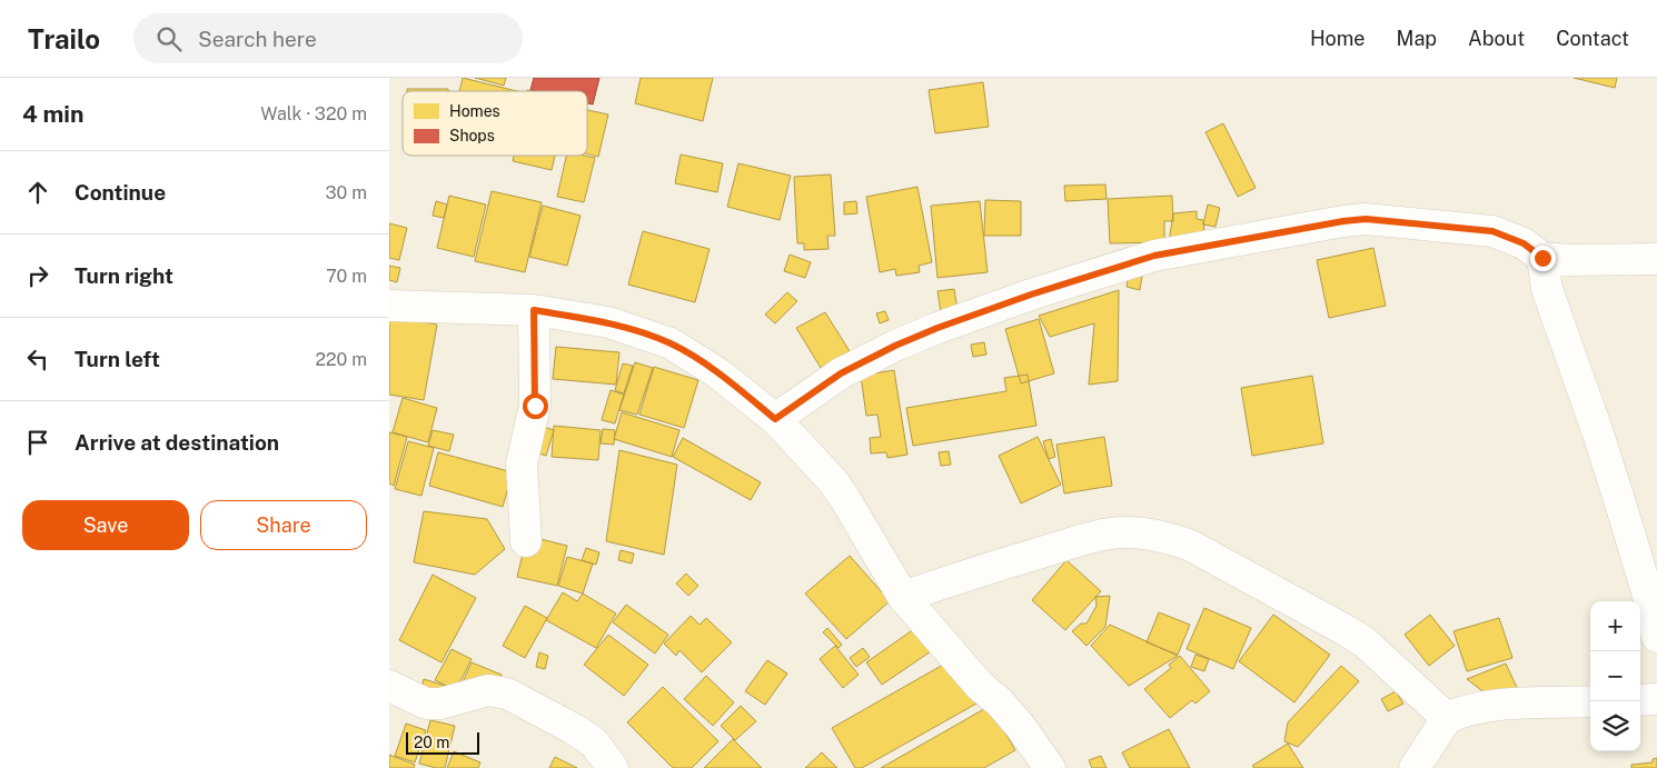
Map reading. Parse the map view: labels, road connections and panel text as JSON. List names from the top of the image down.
{
  "legend": ["Homes", "Shops"],
  "scale_bar": "20 m",
  "page": {
    "header": "Trailo",
    "search": "Search here",
    "nav": [
      "Home",
      "Map",
      "About",
      "Contact"
    ],
    "heading": ["4 min", "Walk · 320 m"],
    "list": [
      ["Continue", "30 m"],
      ["Turn right", "70 m"],
      ["Turn left", "220 m"],
      "Arrive at destination"
    ],
    "buttons": ["Save", "Share"],
    "map_buttons": ["+", "−"],
    "scale": "20 m"
  }
}
